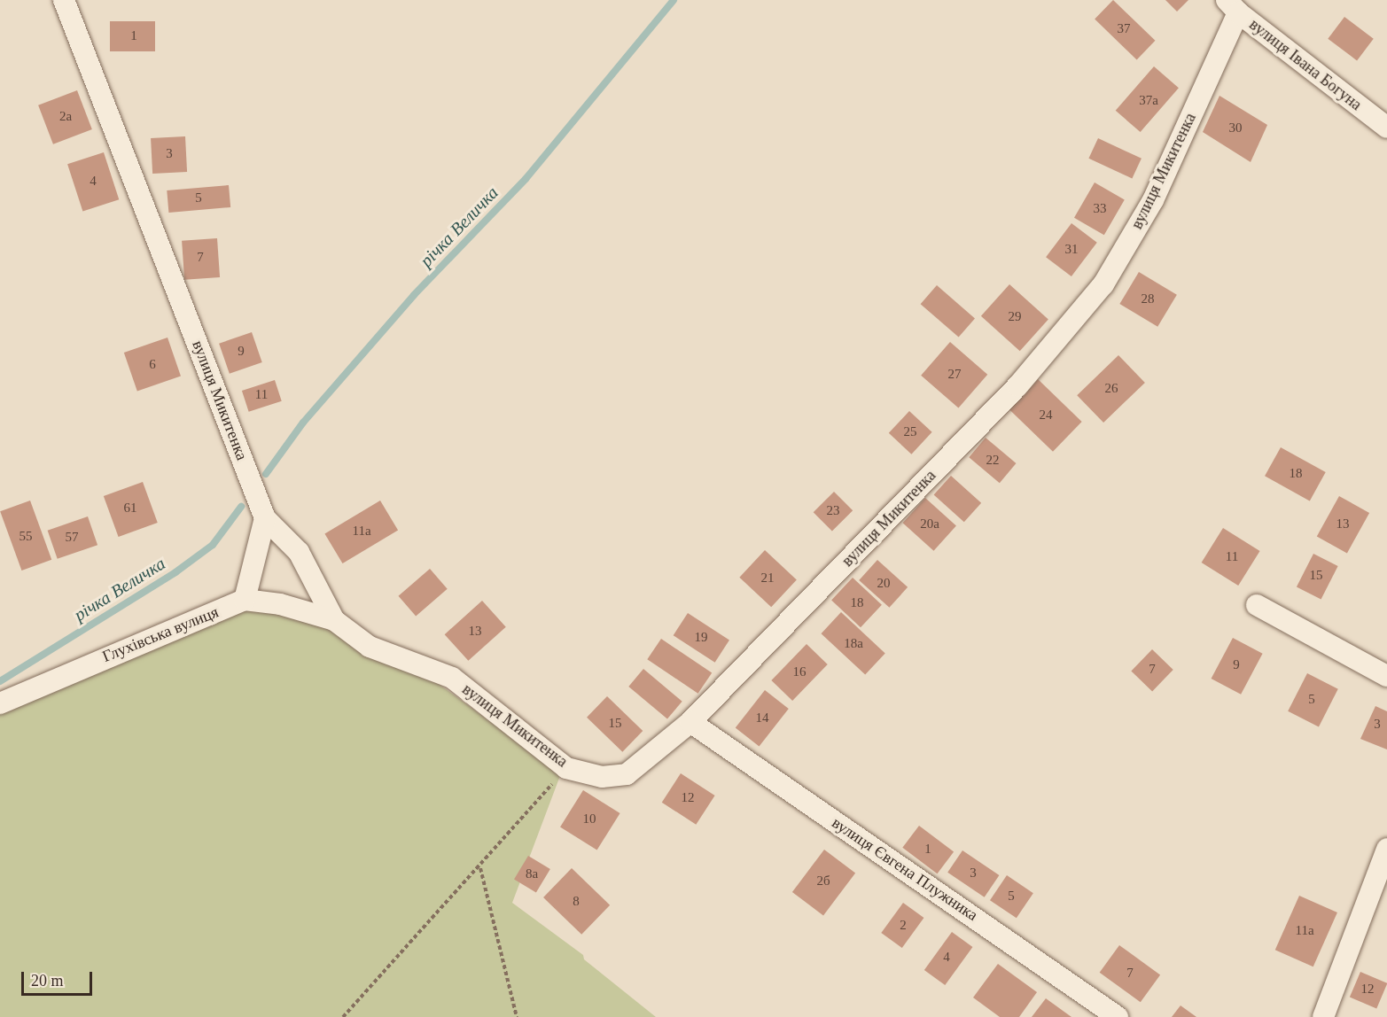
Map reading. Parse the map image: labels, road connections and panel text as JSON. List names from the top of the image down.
{
  "streets": {
    "street": [
      "вулиця Івана Богуна",
      "вулиця Микитенка",
      "Глухівська вулиця",
      "вулиця Євгена Плужника"
    ]
  },
  "crossings": [
    ["вулиця Івана Богуна", "вулиця Микитенка"],
    ["вулиця Микитенка", "вулиця Євгена Плужника"]
  ],
  "water": ["річка Величка"],
  "house_numbers": [
    "37",
    "1",
    "37а",
    "2а",
    "30",
    "3",
    "4",
    "5",
    "33",
    "31",
    "7",
    "28",
    "29",
    "9",
    "6",
    "27",
    "26",
    "11",
    "24",
    "25",
    "22",
    "18",
    "61",
    "23",
    "20а",
    "13",
    "11а",
    "55",
    "57",
    "11",
    "15",
    "21",
    "20",
    "18",
    "13",
    "19",
    "18а",
    "9",
    "7",
    "16",
    "5",
    "14",
    "15",
    "3",
    "12",
    "10",
    "1",
    "3",
    "8а",
    "2б",
    "5",
    "8",
    "2",
    "11а",
    "4",
    "7",
    "12"
  ],
  "scale_bar": "20 m"
}
